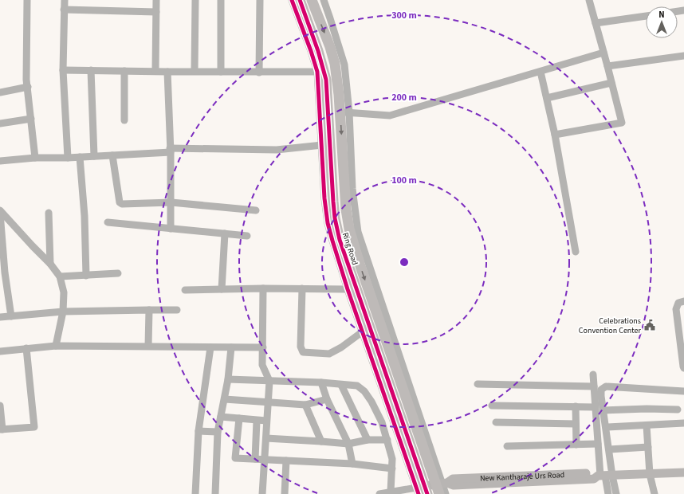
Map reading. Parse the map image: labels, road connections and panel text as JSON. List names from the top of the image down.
{
  "streets": {
    "highway": ["Ring Road"],
    "main road": ["New Kantharaje Urs Road"]
  },
  "crossings": [
    ["Ring Road", "New Kantharaje Urs Road"]
  ],
  "places": {
    "public building": ["Celebrations Convention Center"]
  },
  "north": "top",
  "rings": ["300 m", "200 m", "100 m"]
}
